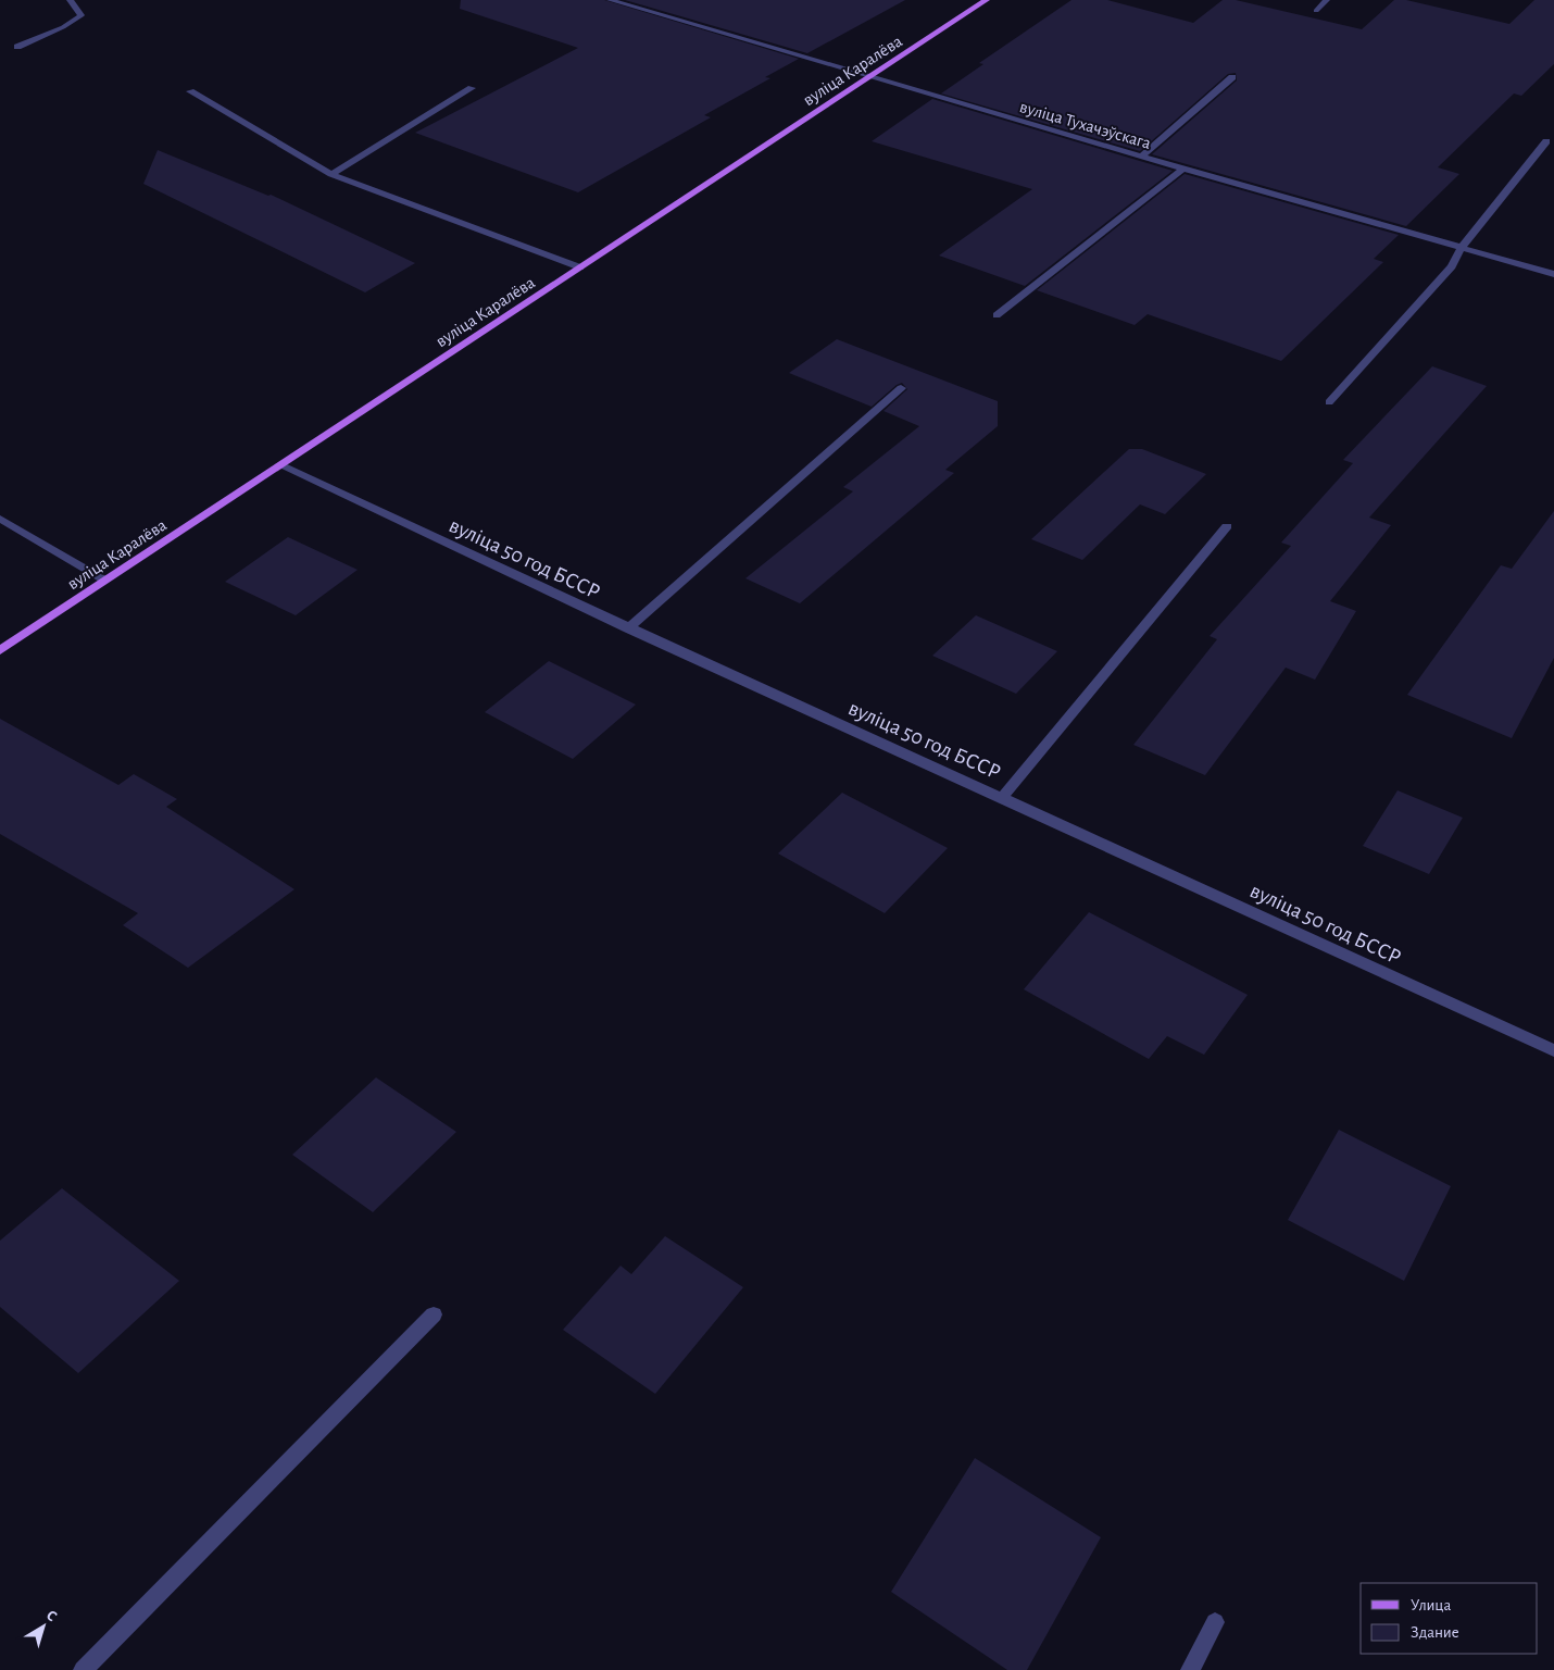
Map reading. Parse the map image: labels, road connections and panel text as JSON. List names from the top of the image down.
{
  "streets": {
    "main road": ["вуліца Каралёва"],
    "street": ["вуліца Тухачэўскага", "вуліца 50 год БССР"]
  },
  "crossings": [
    ["вуліца Каралёва", "вуліца Тухачэўскага"],
    ["вуліца Каралёва", "вуліца 50 год БССР"]
  ],
  "legend": ["Улица", "Здание"],
  "north": "top right"
}
